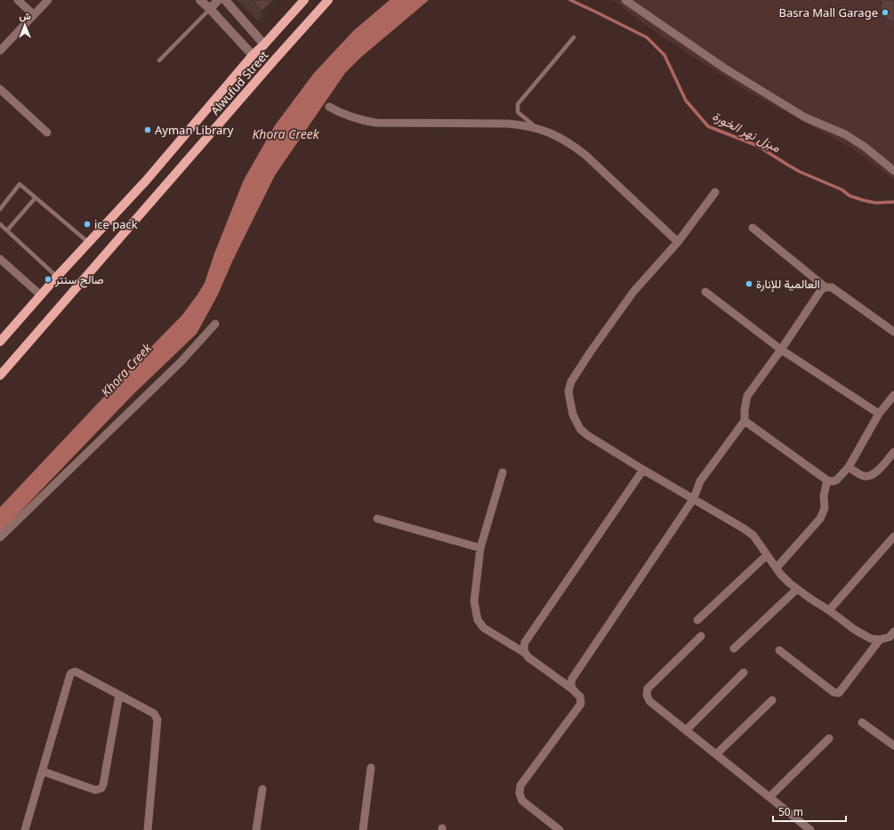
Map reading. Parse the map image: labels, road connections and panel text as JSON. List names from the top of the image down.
{
  "streets": {
    "main road": ["Alwufud Street"]
  },
  "water": ["مبزل نهر الخورة", "Khora Creek"],
  "places": [
    "Basra Mall Garage",
    "Ayman Library",
    "ice pack",
    "صالح سنتر",
    "العالمية للإنارة"
  ],
  "scale_bar": "50 m",
  "north": "top"
}
